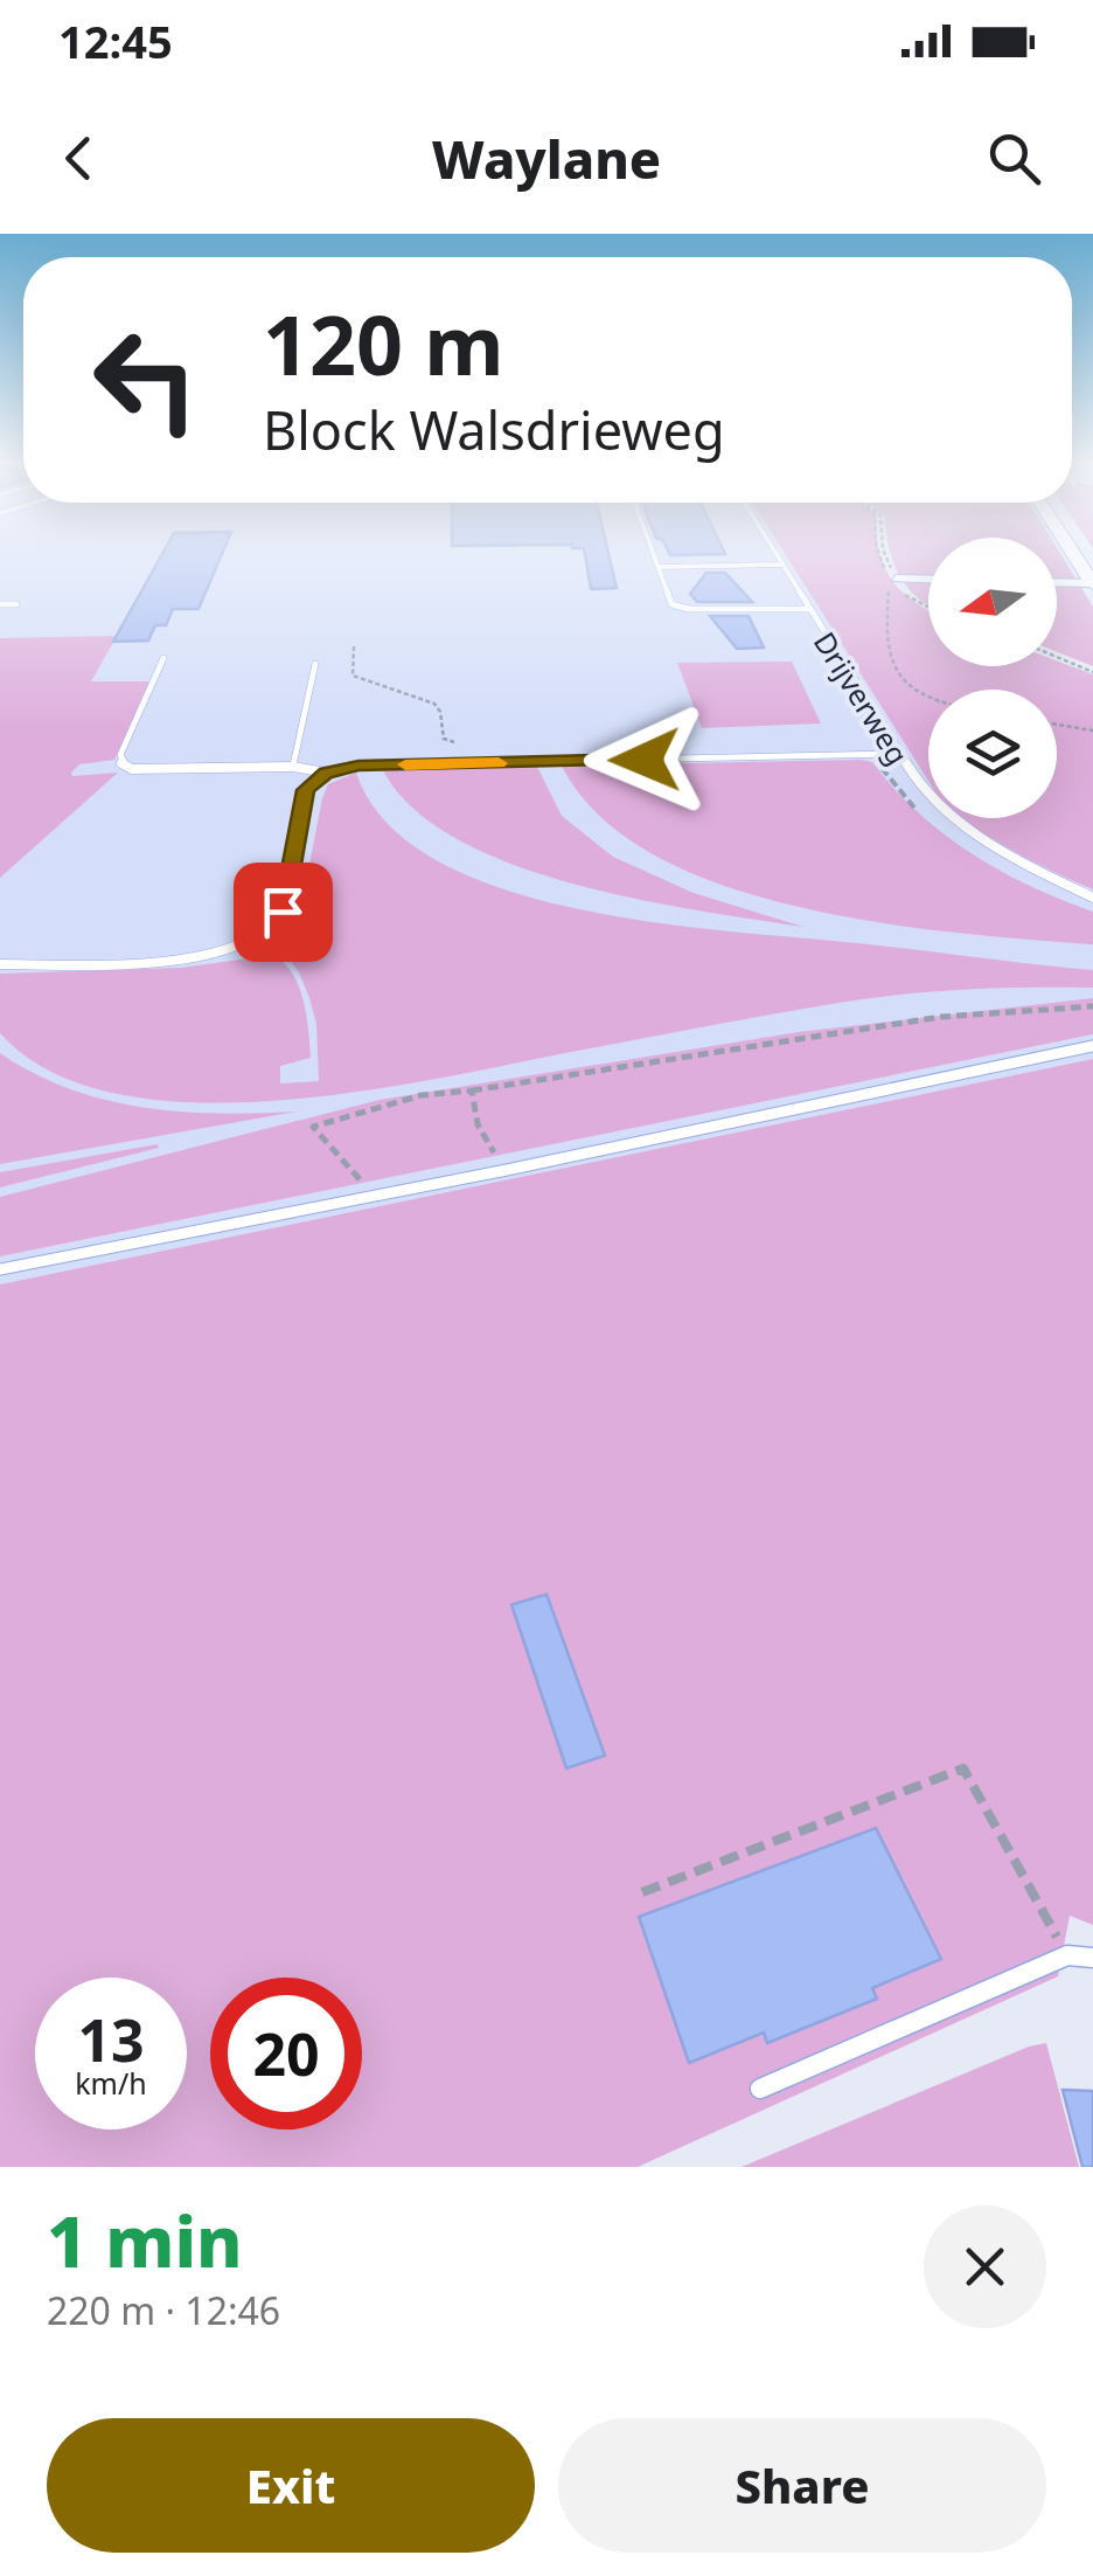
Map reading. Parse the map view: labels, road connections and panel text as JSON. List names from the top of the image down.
{
  "streets": {
    "lane": ["Drijverweg"]
  },
  "north": "left",
  "page": {
    "status": "12:45",
    "header": "Waylane",
    "turn": ["120 m", "Block Walsdrieweg"],
    "speed": "13 km/h",
    "limit": "20",
    "heading": ["1 min", "220 m · 12:46"],
    "buttons": ["Exit", "Share"]
  }
}
